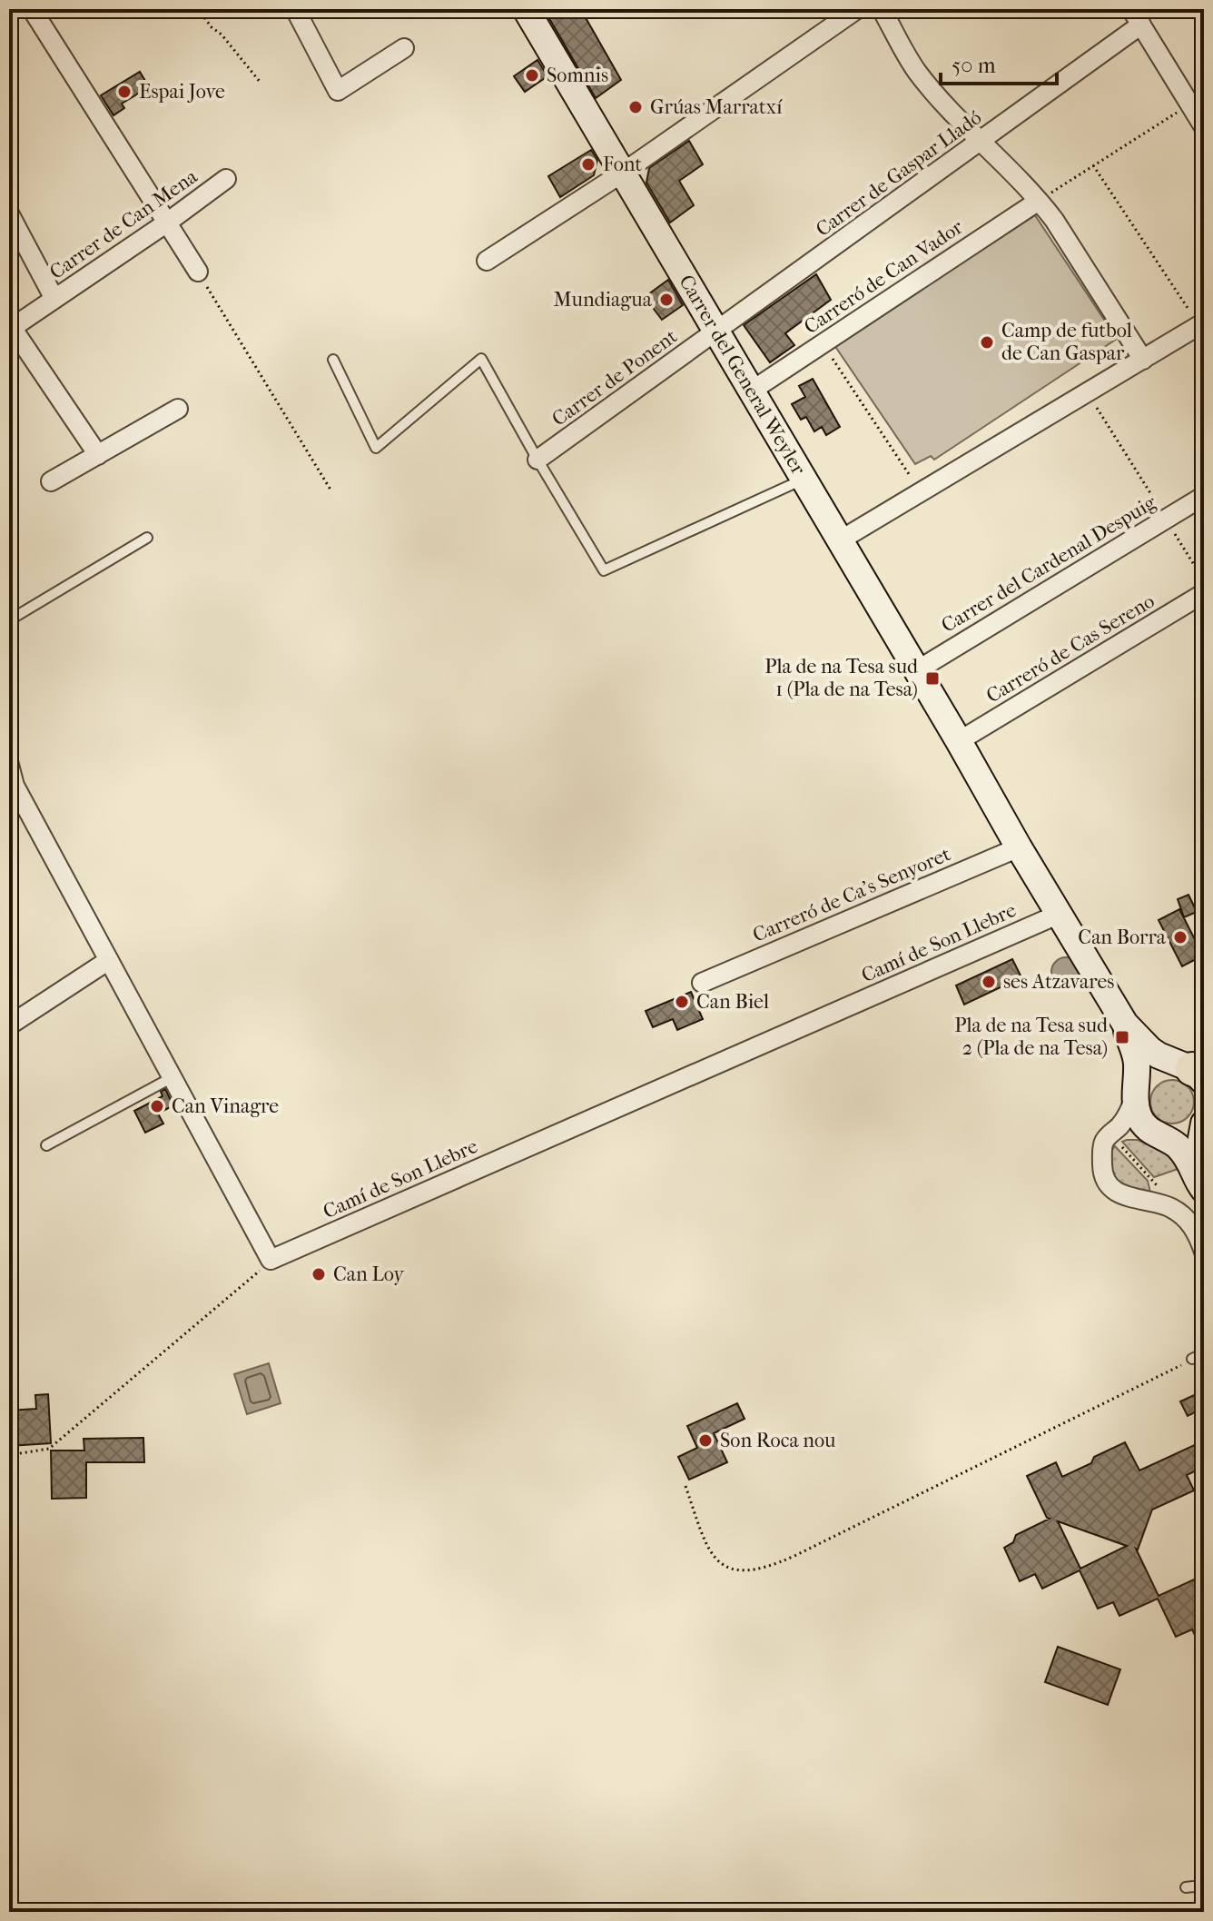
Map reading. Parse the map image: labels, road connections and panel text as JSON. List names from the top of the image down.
{
  "streets": {
    "street": [
      "Carrer de Gaspar Lladó",
      "Carrer de Can Mena",
      "Carreró de Can Vador",
      "Carrer del General Weyler",
      "Carrer de Ponent",
      "Carrer del Cardenal Despuig",
      "Carreró de Cas Sereno",
      "Carreró de Ca's Senyoret",
      "Camí de Son Llebre"
    ]
  },
  "crossings": [
    ["Carrer de Gaspar Lladó", "Carrer del General Weyler"],
    ["Carrer de Gaspar Lladó", "Carrer de Ponent"],
    ["Carreró de Can Vador", "Carrer del General Weyler"],
    ["Carrer del General Weyler", "Carrer de Ponent"],
    ["Carrer del General Weyler", "Carrer del Cardenal Despuig"],
    ["Carrer del General Weyler", "Carreró de Cas Sereno"],
    ["Carrer del General Weyler", "Carreró de Ca's Senyoret"],
    ["Carrer del General Weyler", "Camí de Son Llebre"]
  ],
  "places": {
    "other": [
      "Somnis",
      "Espai Jove",
      "Grúas Marratxí",
      "Font",
      "Mundiagua",
      "Camp de futbol de Can Gaspar",
      "Can Borra",
      "ses Atzavares",
      "Can Biel",
      "Can Vinagre",
      "Can Loy",
      "Son Roca nou"
    ],
    "transit": ["Pla de na Tesa sud 1 (Pla de na Tesa)", "Pla de na Tesa sud 2 (Pla de na Tesa)"]
  },
  "scale_bar": "50 m"
}
